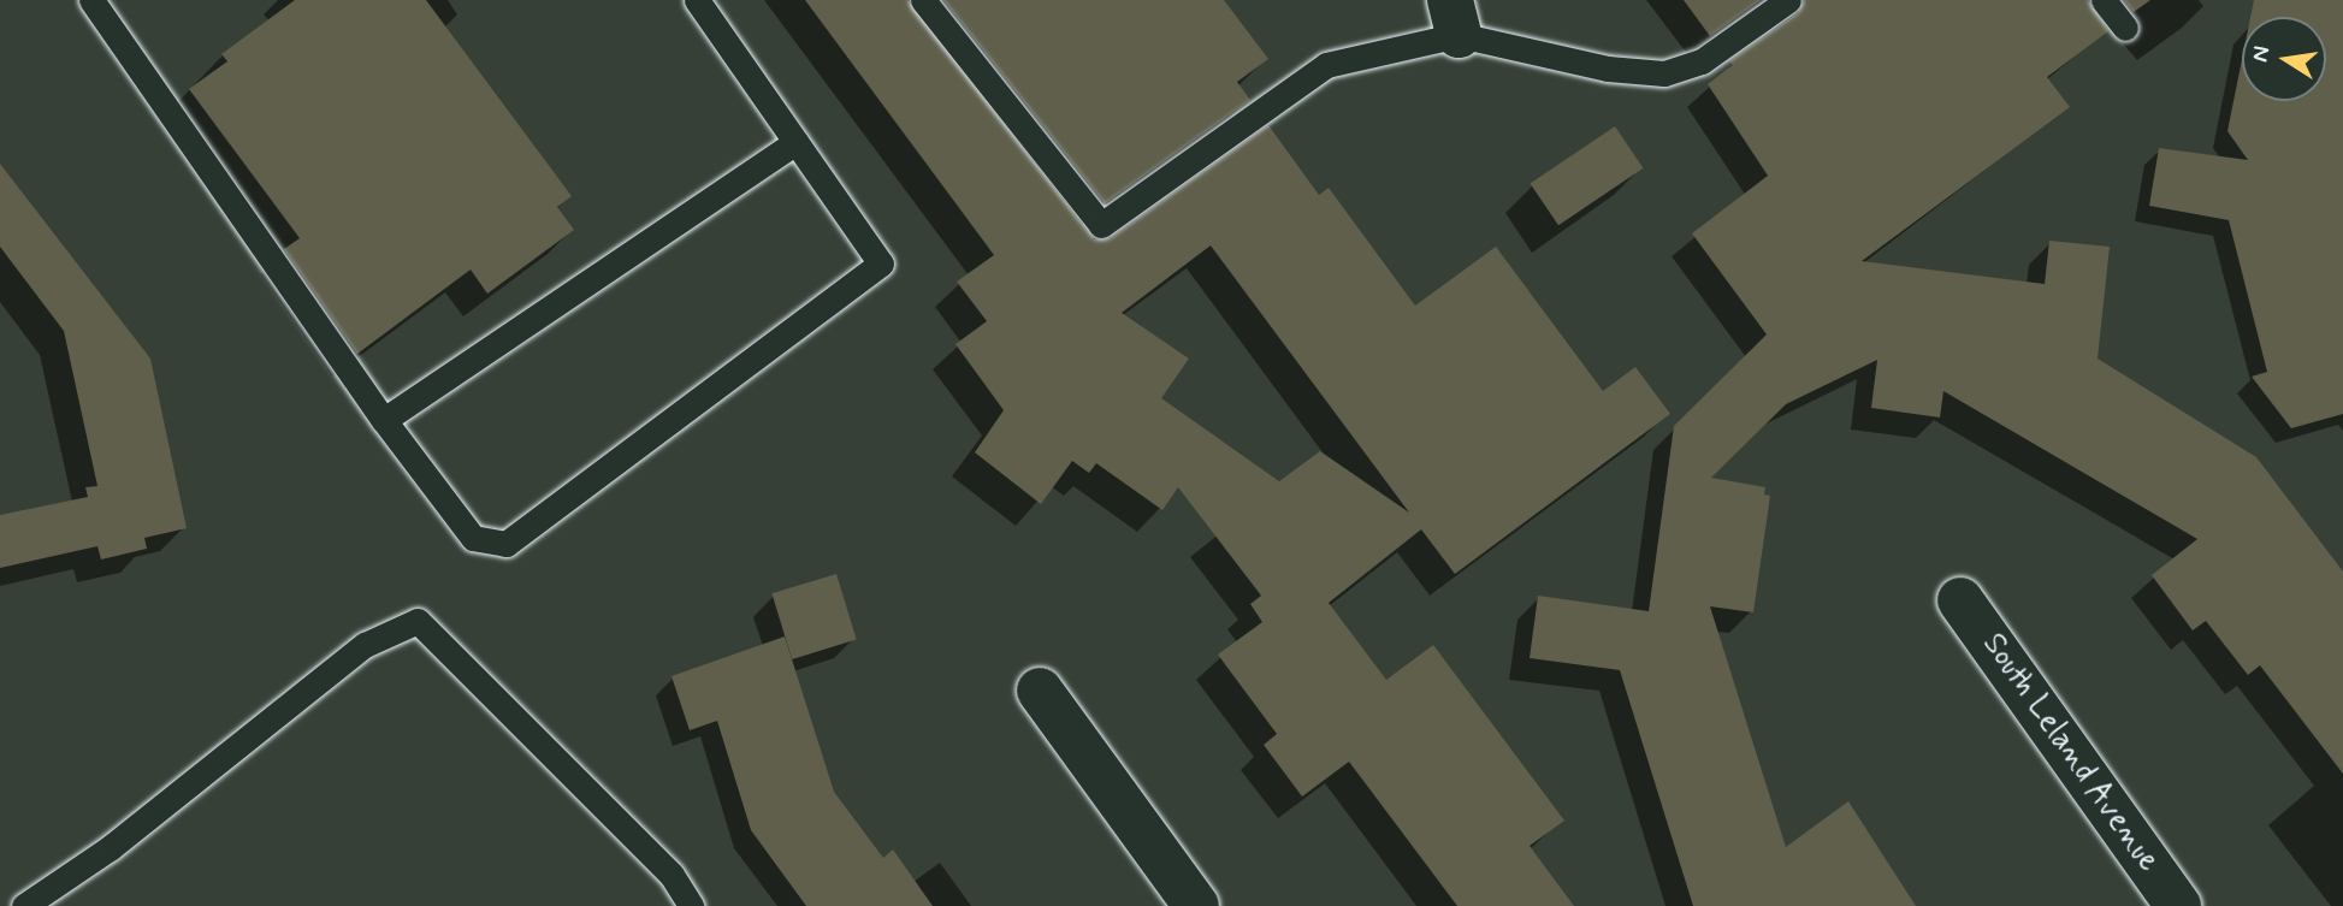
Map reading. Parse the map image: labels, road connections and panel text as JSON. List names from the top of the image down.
{
  "streets": {
    "street": ["South Leland Avenue"]
  },
  "north": "left"
}
